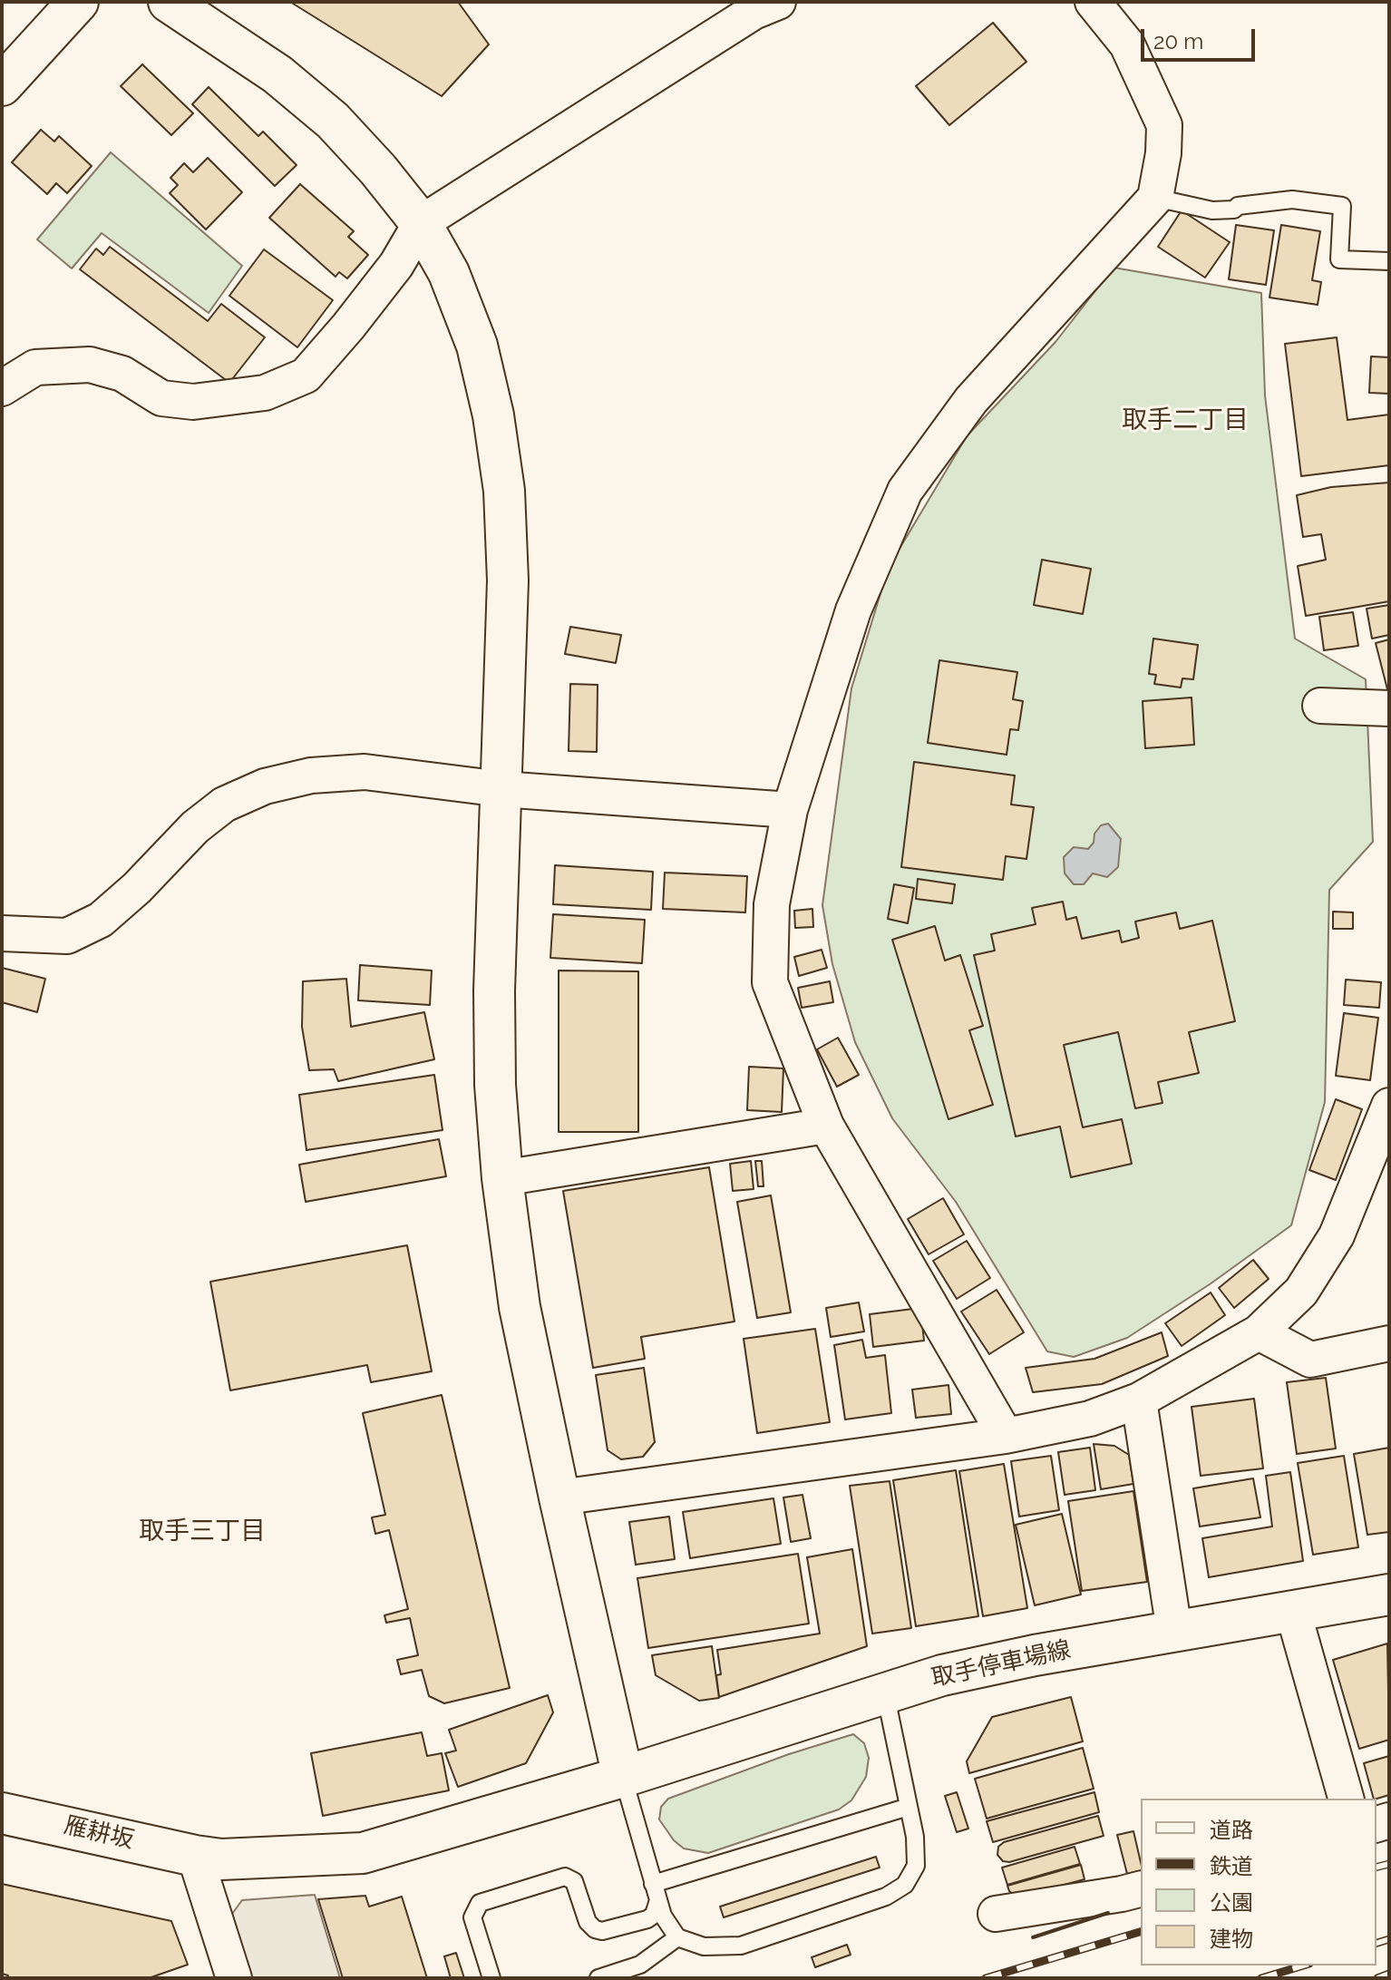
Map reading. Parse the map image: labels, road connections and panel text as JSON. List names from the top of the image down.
{
  "streets": {
    "street": ["取手停車場線", "雁耕坂"]
  },
  "crossings": [
    ["取手停車場線", "雁耕坂"]
  ],
  "districts": ["取手二丁目", "取手三丁目"],
  "legend": [
    "道路",
    "鉄道",
    "公園",
    "建物"
  ],
  "scale_bar": "20 m"
}
